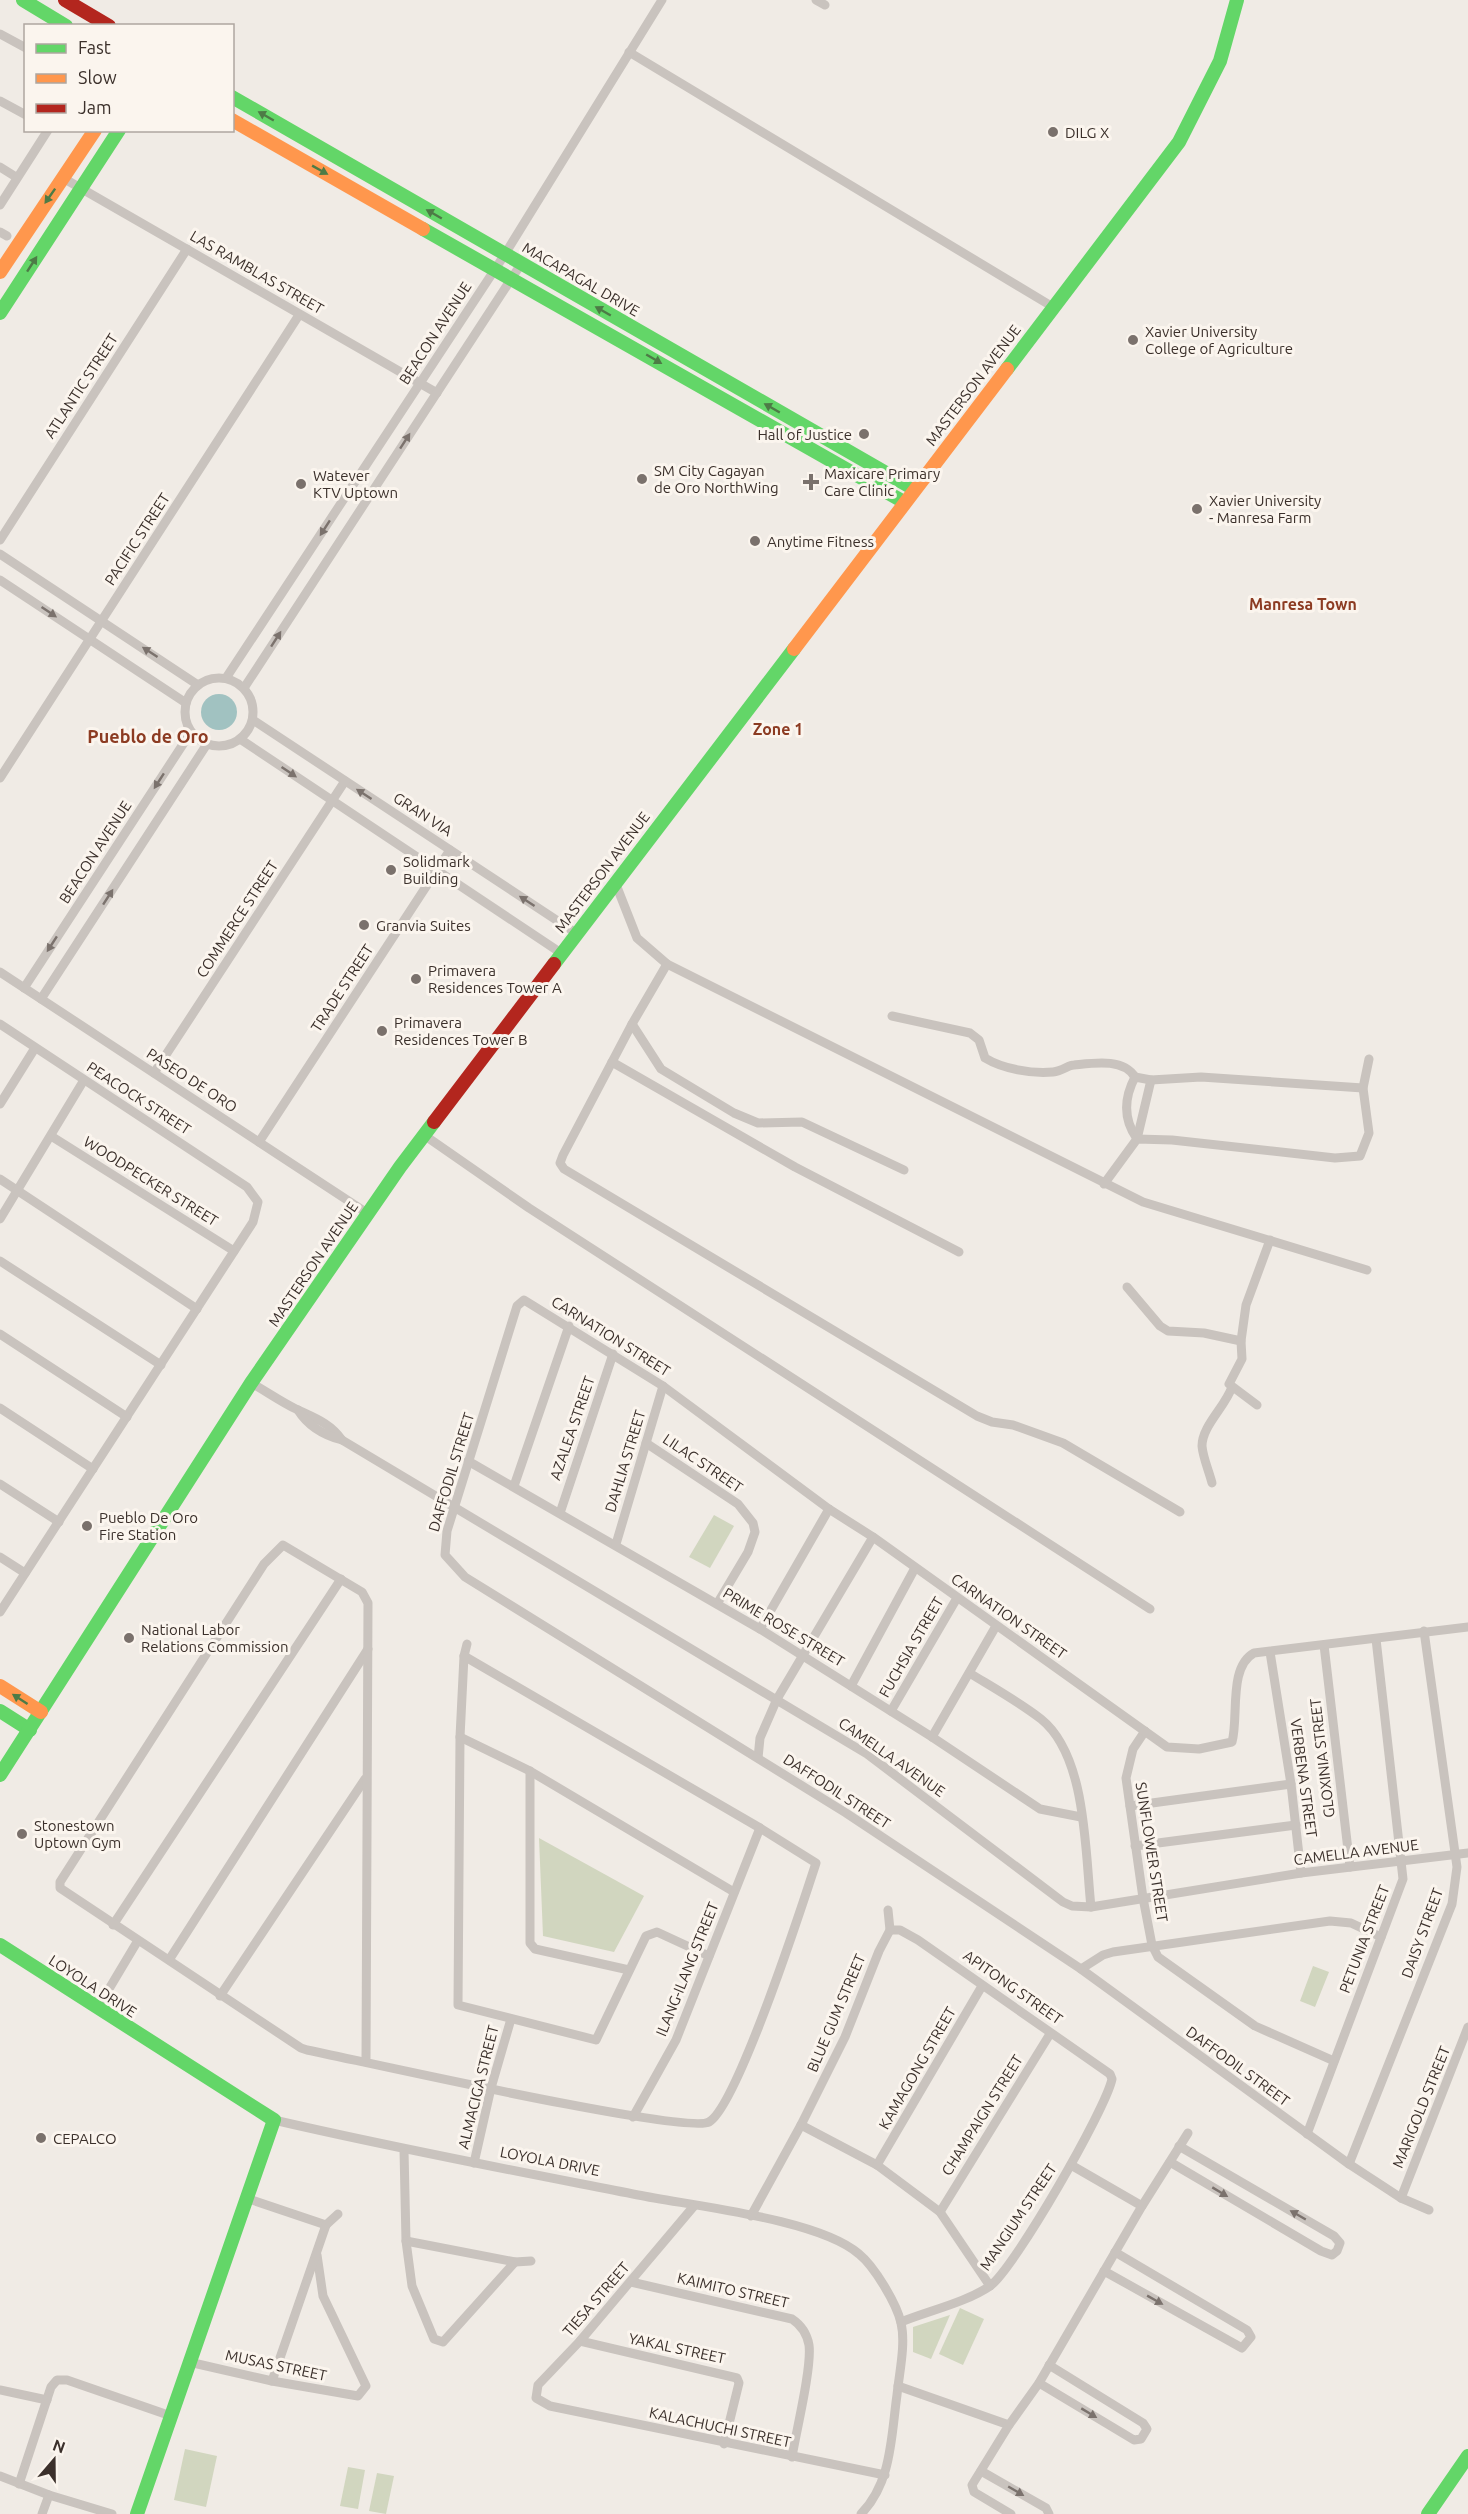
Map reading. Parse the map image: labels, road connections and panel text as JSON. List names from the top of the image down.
{
  "streets": {
    "main road": ["MACAPAGAL DRIVE", "MASTERSON AVENUE", "LOYOLA DRIVE"],
    "street": [
      "LAS RAMBLAS STREET",
      "BEACON AVENUE",
      "ATLANTIC STREET",
      "PACIFIC STREET",
      "GRAN VIA",
      "COMMERCE STREET",
      "TRADE STREET",
      "PASEO DE ORO",
      "PEACOCK STREET",
      "WOODPECKER STREET",
      "CARNATION STREET",
      "AZALEA STREET",
      "DAHLIA STREET",
      "LILAC STREET",
      "DAFFODIL STREET",
      "PRIME ROSE STREET",
      "FUCHSIA STREET",
      "CAMELLA AVENUE",
      "GLOXINIA STREET",
      "VERBENA STREET",
      "SUNFLOWER STREET",
      "DAISY STREET",
      "PETUNIA STREET",
      "ILANG-ILANG STREET",
      "APITONG STREET",
      "BLUE GUM STREET",
      "KAMAGONG STREET",
      "ALMACIGA STREET",
      "MARIGOLD STREET",
      "CHAMPAIGN STREET",
      "MANGIUM STREET",
      "KAIMITO STREET",
      "TIESA STREET",
      "YAKAL STREET",
      "MUSAS STREET",
      "KALACHUCHI STREET"
    ]
  },
  "crossings": [
    ["LAS RAMBLAS STREET", "BEACON AVENUE"],
    ["LAS RAMBLAS STREET", "ATLANTIC STREET"],
    ["LAS RAMBLAS STREET", "PACIFIC STREET"],
    ["MACAPAGAL DRIVE", "BEACON AVENUE"],
    ["MACAPAGAL DRIVE", "MASTERSON AVENUE"],
    ["BEACON AVENUE", "GRAN VIA"],
    ["BEACON AVENUE", "PASEO DE ORO"],
    ["MASTERSON AVENUE", "GRAN VIA"],
    ["MASTERSON AVENUE", "PASEO DE ORO"],
    ["MASTERSON AVENUE", "CAMELLA AVENUE"],
    ["GRAN VIA", "COMMERCE STREET"],
    ["GRAN VIA", "TRADE STREET"],
    ["COMMERCE STREET", "PASEO DE ORO"],
    ["TRADE STREET", "PASEO DE ORO"],
    ["PEACOCK STREET", "WOODPECKER STREET"],
    ["CARNATION STREET", "AZALEA STREET"],
    ["CARNATION STREET", "DAHLIA STREET"],
    ["CARNATION STREET", "DAFFODIL STREET"],
    ["CARNATION STREET", "FUCHSIA STREET"],
    ["CARNATION STREET", "GLOXINIA STREET"],
    ["CARNATION STREET", "VERBENA STREET"],
    ["CARNATION STREET", "SUNFLOWER STREET"],
    ["CARNATION STREET", "DAISY STREET"],
    ["CARNATION STREET", "PETUNIA STREET"],
    ["AZALEA STREET", "PRIME ROSE STREET"],
    ["DAHLIA STREET", "LILAC STREET"],
    ["DAHLIA STREET", "PRIME ROSE STREET"],
    ["LILAC STREET", "PRIME ROSE STREET"],
    ["DAFFODIL STREET", "PRIME ROSE STREET"],
    ["DAFFODIL STREET", "CAMELLA AVENUE"],
    ["DAFFODIL STREET", "DAISY STREET"],
    ["DAFFODIL STREET", "PETUNIA STREET"],
    ["DAFFODIL STREET", "MARIGOLD STREET"],
    ["PRIME ROSE STREET", "FUCHSIA STREET"],
    ["CAMELLA AVENUE", "GLOXINIA STREET"],
    ["CAMELLA AVENUE", "VERBENA STREET"],
    ["CAMELLA AVENUE", "SUNFLOWER STREET"],
    ["CAMELLA AVENUE", "DAISY STREET"],
    ["CAMELLA AVENUE", "PETUNIA STREET"],
    ["LOYOLA DRIVE", "BLUE GUM STREET"],
    ["LOYOLA DRIVE", "ALMACIGA STREET"],
    ["LOYOLA DRIVE", "MANGIUM STREET"],
    ["LOYOLA DRIVE", "TIESA STREET"],
    ["APITONG STREET", "BLUE GUM STREET"],
    ["APITONG STREET", "KAMAGONG STREET"],
    ["APITONG STREET", "CHAMPAIGN STREET"],
    ["APITONG STREET", "MANGIUM STREET"],
    ["KAIMITO STREET", "TIESA STREET"],
    ["KAIMITO STREET", "KALACHUCHI STREET"],
    ["TIESA STREET", "YAKAL STREET"],
    ["TIESA STREET", "KALACHUCHI STREET"],
    ["YAKAL STREET", "KALACHUCHI STREET"]
  ],
  "districts": ["Manresa Town", "Zone 1", "Pueblo de Oro"],
  "places": {
    "other": [
      "DILG X",
      "Xavier University College of Agriculture",
      "Hall of Justice",
      "SM City Cagayan de Oro NorthWing",
      "Watever KTV Uptown",
      "Xavier University - Manresa Farm",
      "Anytime Fitness",
      "Solidmark Building",
      "Granvia Suites",
      "Primavera Residences Tower A",
      "Primavera Residences Tower B",
      "Pueblo De Oro Fire Station",
      "National Labor Relations Commission",
      "Stonestown Uptown Gym",
      "CEPALCO"
    ],
    "health": ["Maxicare Primary Care Clinic"]
  },
  "legend": ["Fast", "Slow", "Jam"],
  "north": "top"
}
